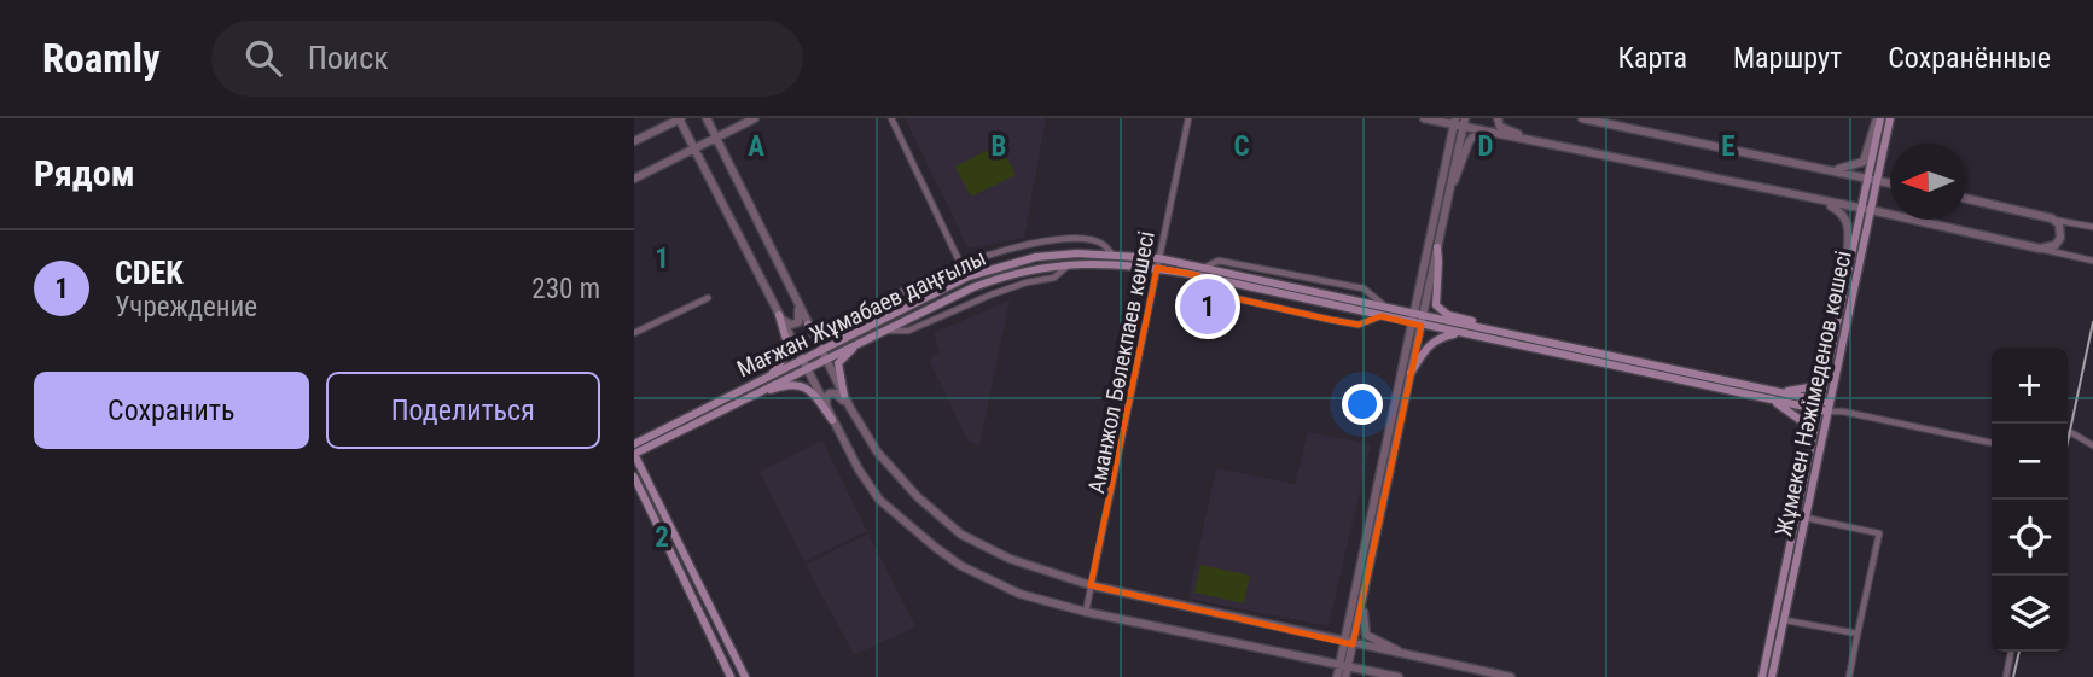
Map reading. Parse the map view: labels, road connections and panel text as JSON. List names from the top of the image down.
{
  "streets": {
    "main road": ["Мағжан Жұмабаев даңғылы", "Жұмекен Нәжімеденов көшесі"],
    "street": ["Аманжол Бөлекпаев көшесі"]
  },
  "crossings": [
    ["Мағжан Жұмабаев даңғылы", "Аманжол Бөлекпаев көшесі"],
    ["Мағжан Жұмабаев даңғылы", "Жұмекен Нәжімеденов көшесі"]
  ],
  "north": "left",
  "page": {
    "header": "Roamly",
    "search": "Поиск",
    "nav": ["Карта", "Маршрут", "Сохранённые"],
    "heading": "Рядом",
    "list": [
      {
        "mark": "1",
        "name": "CDEK",
        "note": "Учреждение",
        "value": "230 m"
      }
    ],
    "pins": "1",
    "buttons": ["Сохранить", "Поделиться"],
    "map_buttons": ["+", "−"]
  },
  "grid": {
    "columns": [
      "A",
      "B",
      "C",
      "D",
      "E"
    ],
    "rows": ["1", "2"]
  }
}
